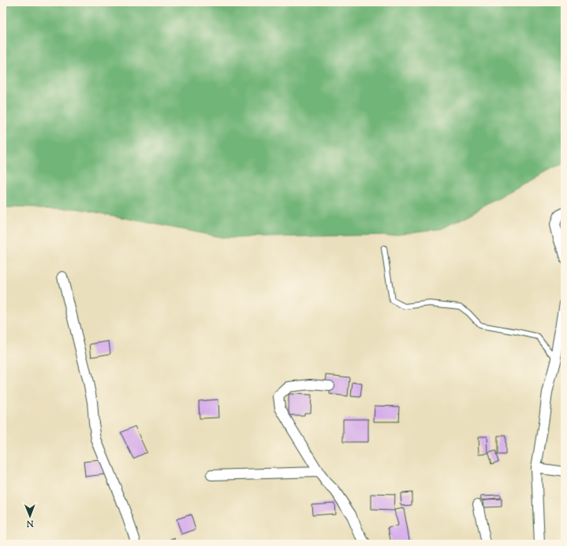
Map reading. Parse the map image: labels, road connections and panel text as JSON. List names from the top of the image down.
{
  "north": "bottom"
}
